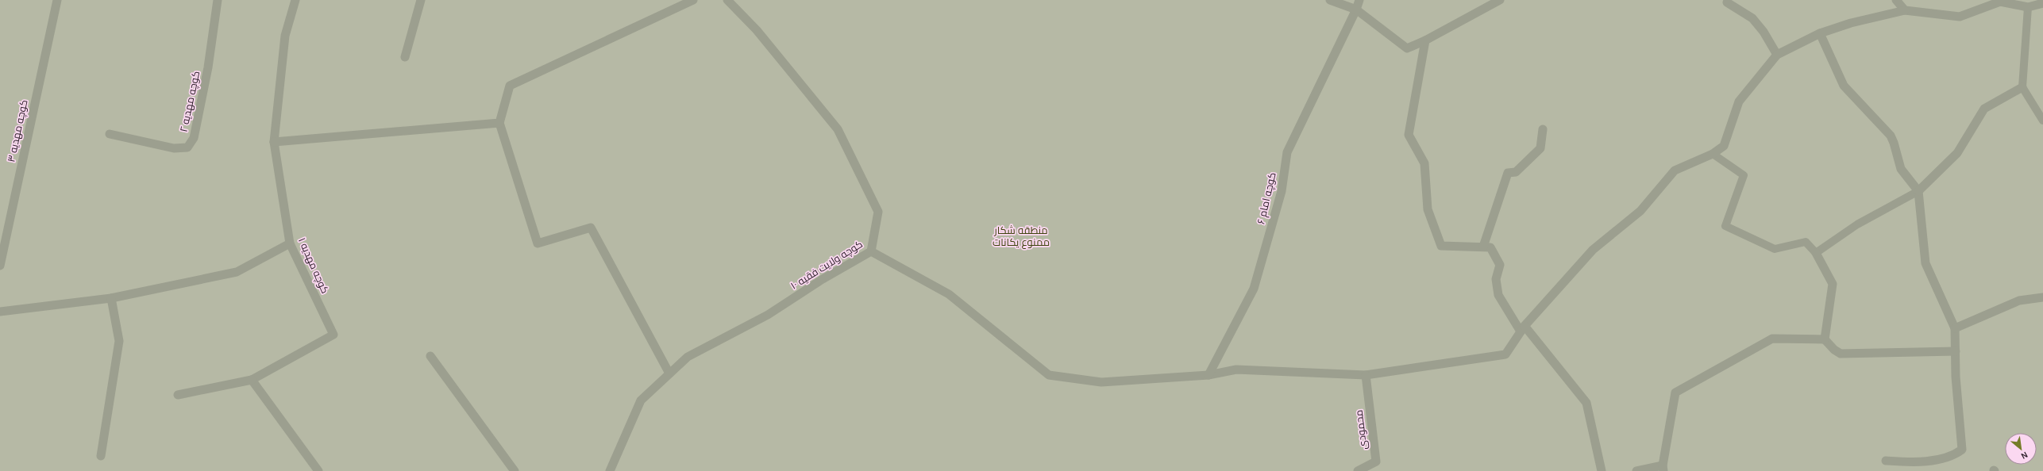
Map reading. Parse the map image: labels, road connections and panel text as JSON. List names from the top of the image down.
{
  "streets": {
    "street": [
      "کوچه مهدیه ۲",
      "کوچه مهدیه ۳",
      "کوچه امام ۶",
      "کوچه ولایت فقیه ۱۰",
      "کوچه مهدیه ۱",
      "محمودی"
    ]
  },
  "parks": ["منطقه شکار ممنوع یکانات"],
  "north": "bottom right"
}
